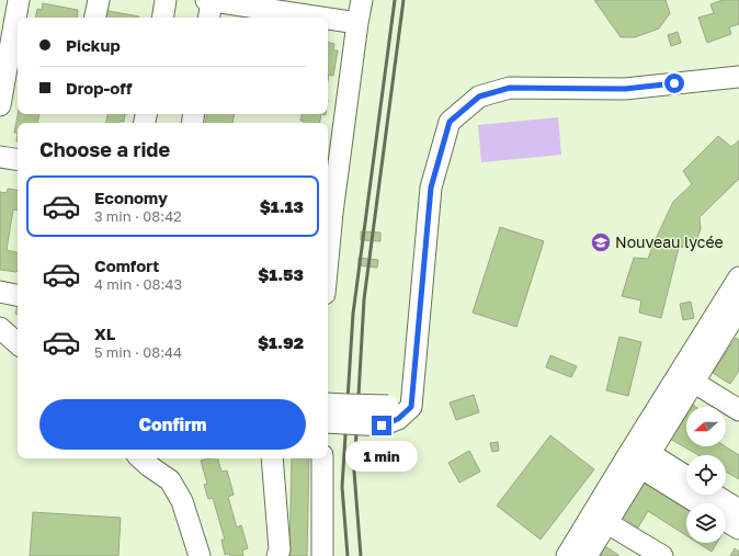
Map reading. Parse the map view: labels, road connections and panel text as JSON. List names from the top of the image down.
{
  "places": {
    "school or university": ["Nouveau lycée"]
  },
  "north": "left",
  "page": {
    "banner": ["Pickup", "Drop-off"],
    "heading": "Choose a ride",
    "list": [
      {
        "name": "Economy",
        "note": "3 min · 08:42",
        "value": "$1.13"
      },
      {
        "name": "Comfort",
        "note": "4 min · 08:43",
        "value": "$1.53"
      },
      {
        "name": "XL",
        "note": "5 min · 08:44",
        "value": "$1.92"
      }
    ],
    "buttons": "Confirm",
    "bubble": "1 min"
  }
}
